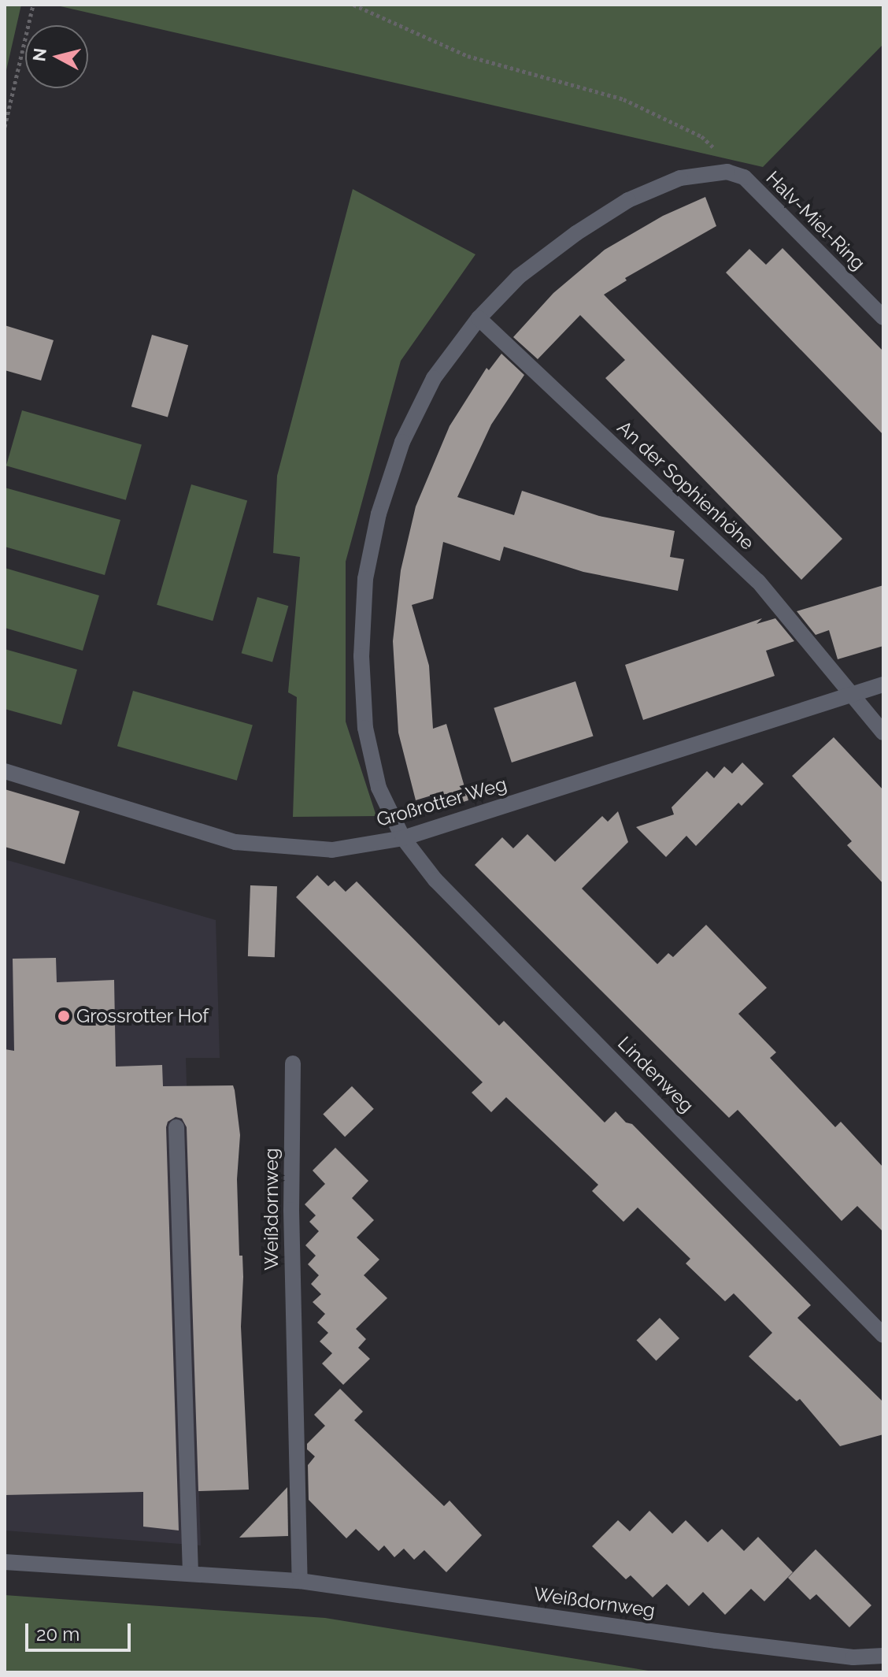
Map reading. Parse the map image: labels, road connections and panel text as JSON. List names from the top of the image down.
{
  "streets": {
    "street": [
      "Halv-Miel-Ring",
      "An der Sophienhöhe",
      "Großrotter Weg",
      "Lindenweg",
      "Weißdornweg"
    ]
  },
  "crossings": [
    ["An der Sophienhöhe", "Großrotter Weg"],
    ["Großrotter Weg", "Lindenweg"]
  ],
  "places": ["Grossrotter Hof"],
  "scale_bar": "20 m",
  "north": "left"
}
